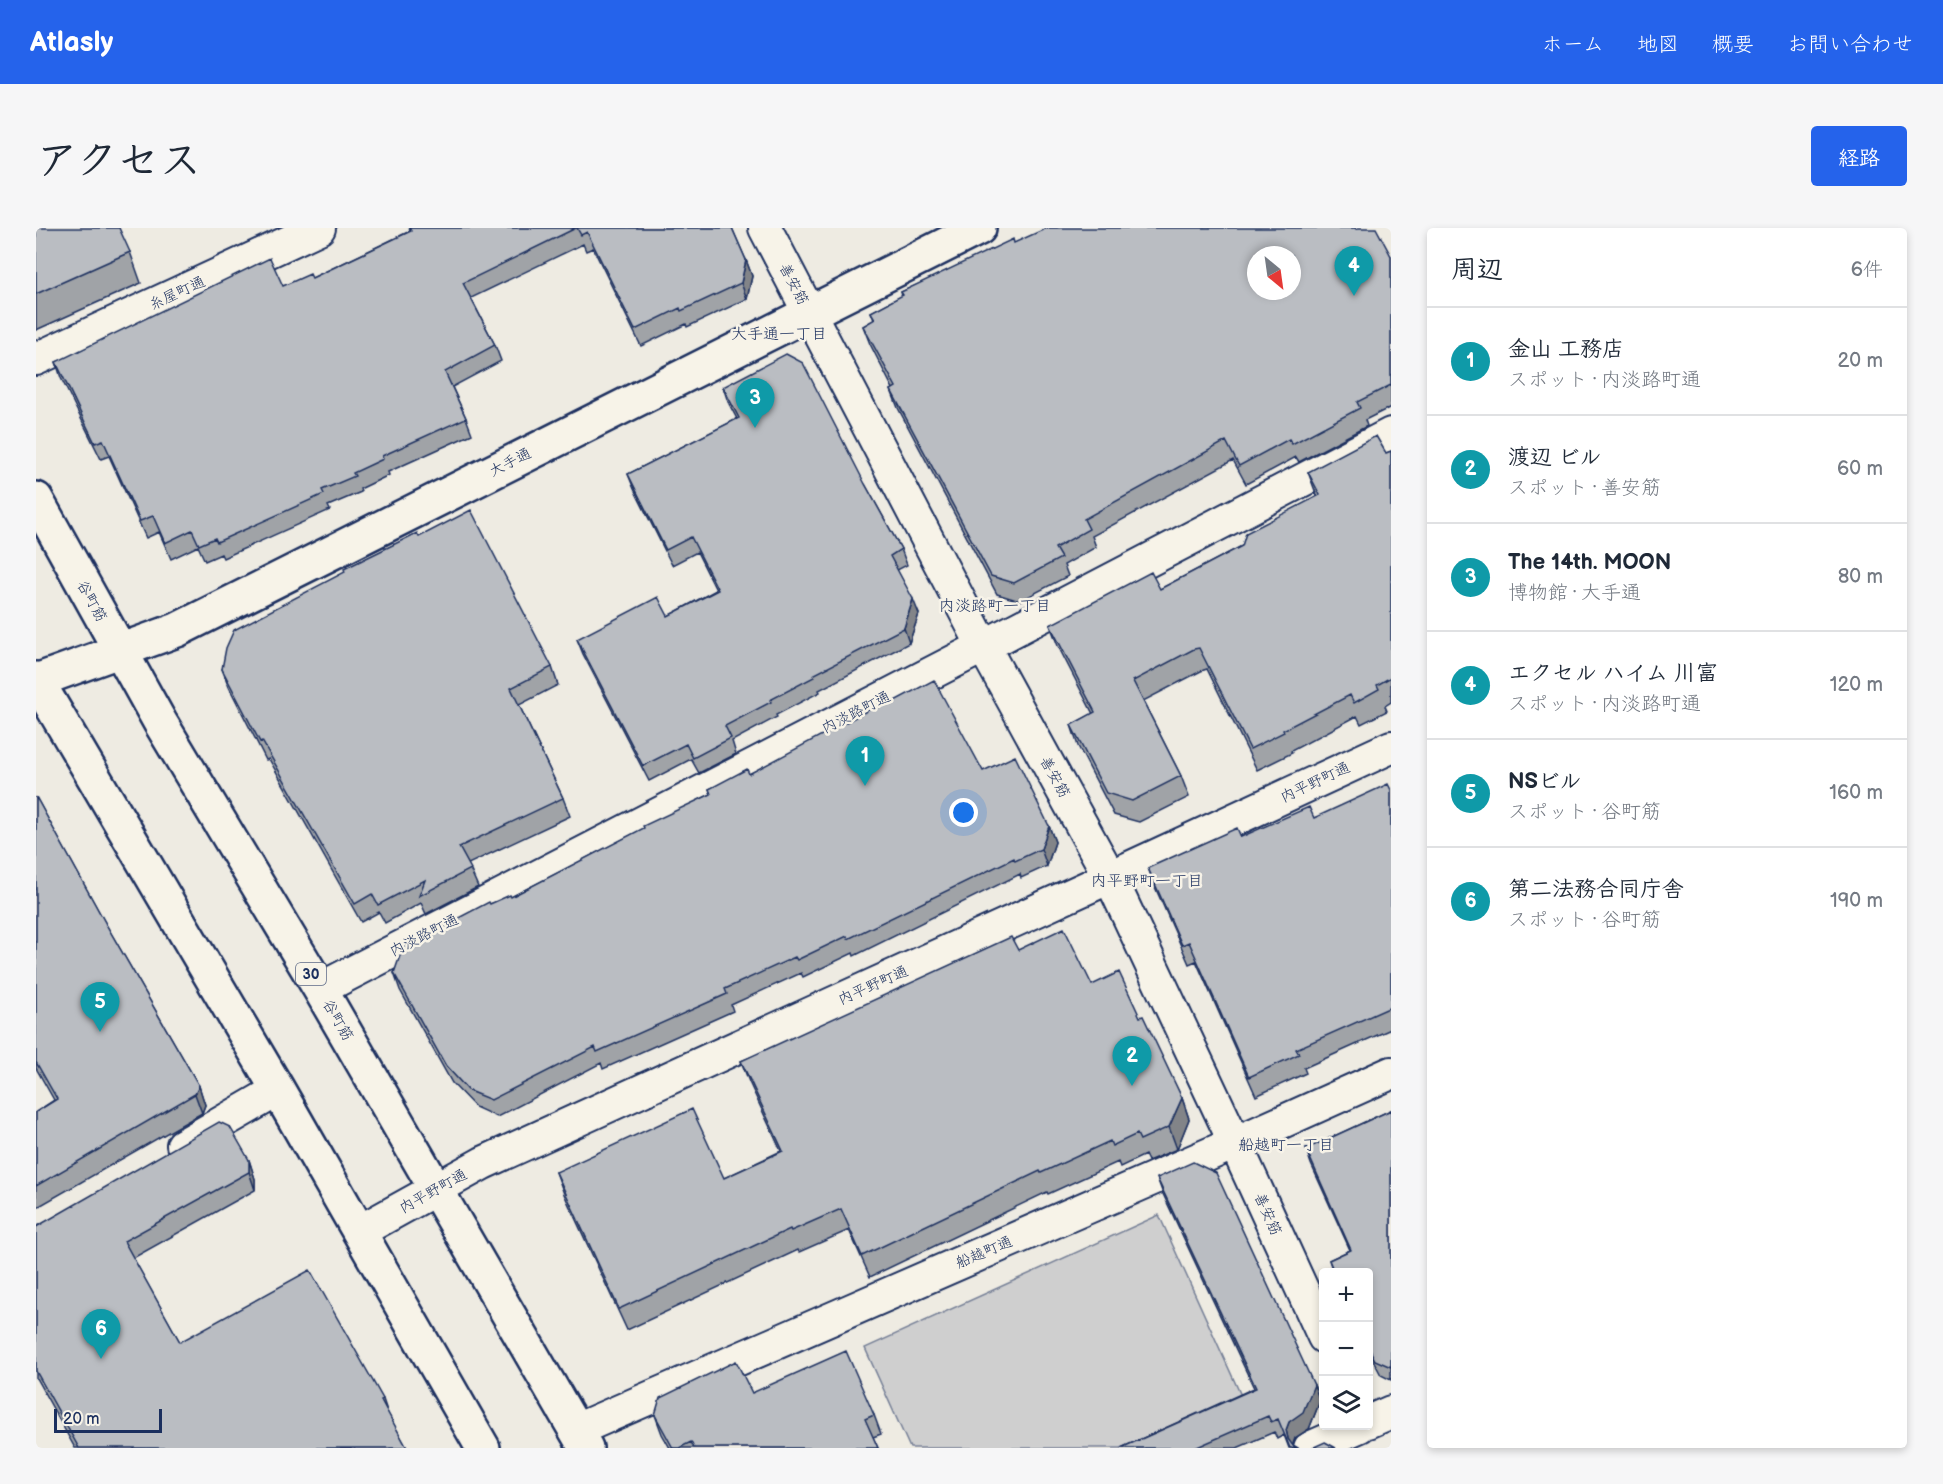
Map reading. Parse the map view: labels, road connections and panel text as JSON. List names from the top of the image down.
{
  "streets": {
    "main road": ["大手通", "谷町筋", "30"],
    "street": [
      "善安筋",
      "糸屋町通",
      "内淡路町通",
      "内平野町通",
      "船越町通"
    ]
  },
  "crossings": [
    ["善安筋", "大手通"],
    ["善安筋", "内淡路町通"],
    ["善安筋", "内平野町通"],
    ["善安筋", "船越町通"],
    ["大手通", "谷町筋"],
    ["谷町筋", "内淡路町通"],
    ["谷町筋", "内平野町通"],
    ["谷町筋", "船越町通"]
  ],
  "districts": [
    "大手通一丁目",
    "内淡路町一丁目",
    "内平野町一丁目",
    "船越町一丁目"
  ],
  "scale_bar": "20 m",
  "north": "bottom right",
  "page": {
    "header": "Atlasly",
    "nav": [
      "ホーム",
      "地図",
      "概要",
      "お問い合わせ"
    ],
    "title": "アクセス",
    "buttons": "経路",
    "heading": ["周辺", "6件"],
    "pins": [
      "4",
      "3",
      "1",
      "5",
      "2",
      "6"
    ],
    "list": [
      {
        "mark": "1",
        "name": "金山 工務店",
        "note": "スポット · 内淡路町通",
        "value": "20 m"
      },
      {
        "mark": "2",
        "name": "渡辺 ビル",
        "note": "スポット · 善安筋",
        "value": "60 m"
      },
      {
        "mark": "3",
        "name": "The 14th. MOON",
        "note": "博物館 · 大手通",
        "value": "80 m"
      },
      {
        "mark": "4",
        "name": "エクセル ハイム 川富",
        "note": "スポット · 内淡路町通",
        "value": "120 m"
      },
      {
        "mark": "5",
        "name": "NSビル",
        "note": "スポット · 谷町筋",
        "value": "160 m"
      },
      {
        "mark": "6",
        "name": "第二法務合同庁舎",
        "note": "スポット · 谷町筋",
        "value": "190 m"
      }
    ],
    "map_buttons": ["+", "−"],
    "scale": "20 m"
  }
}
